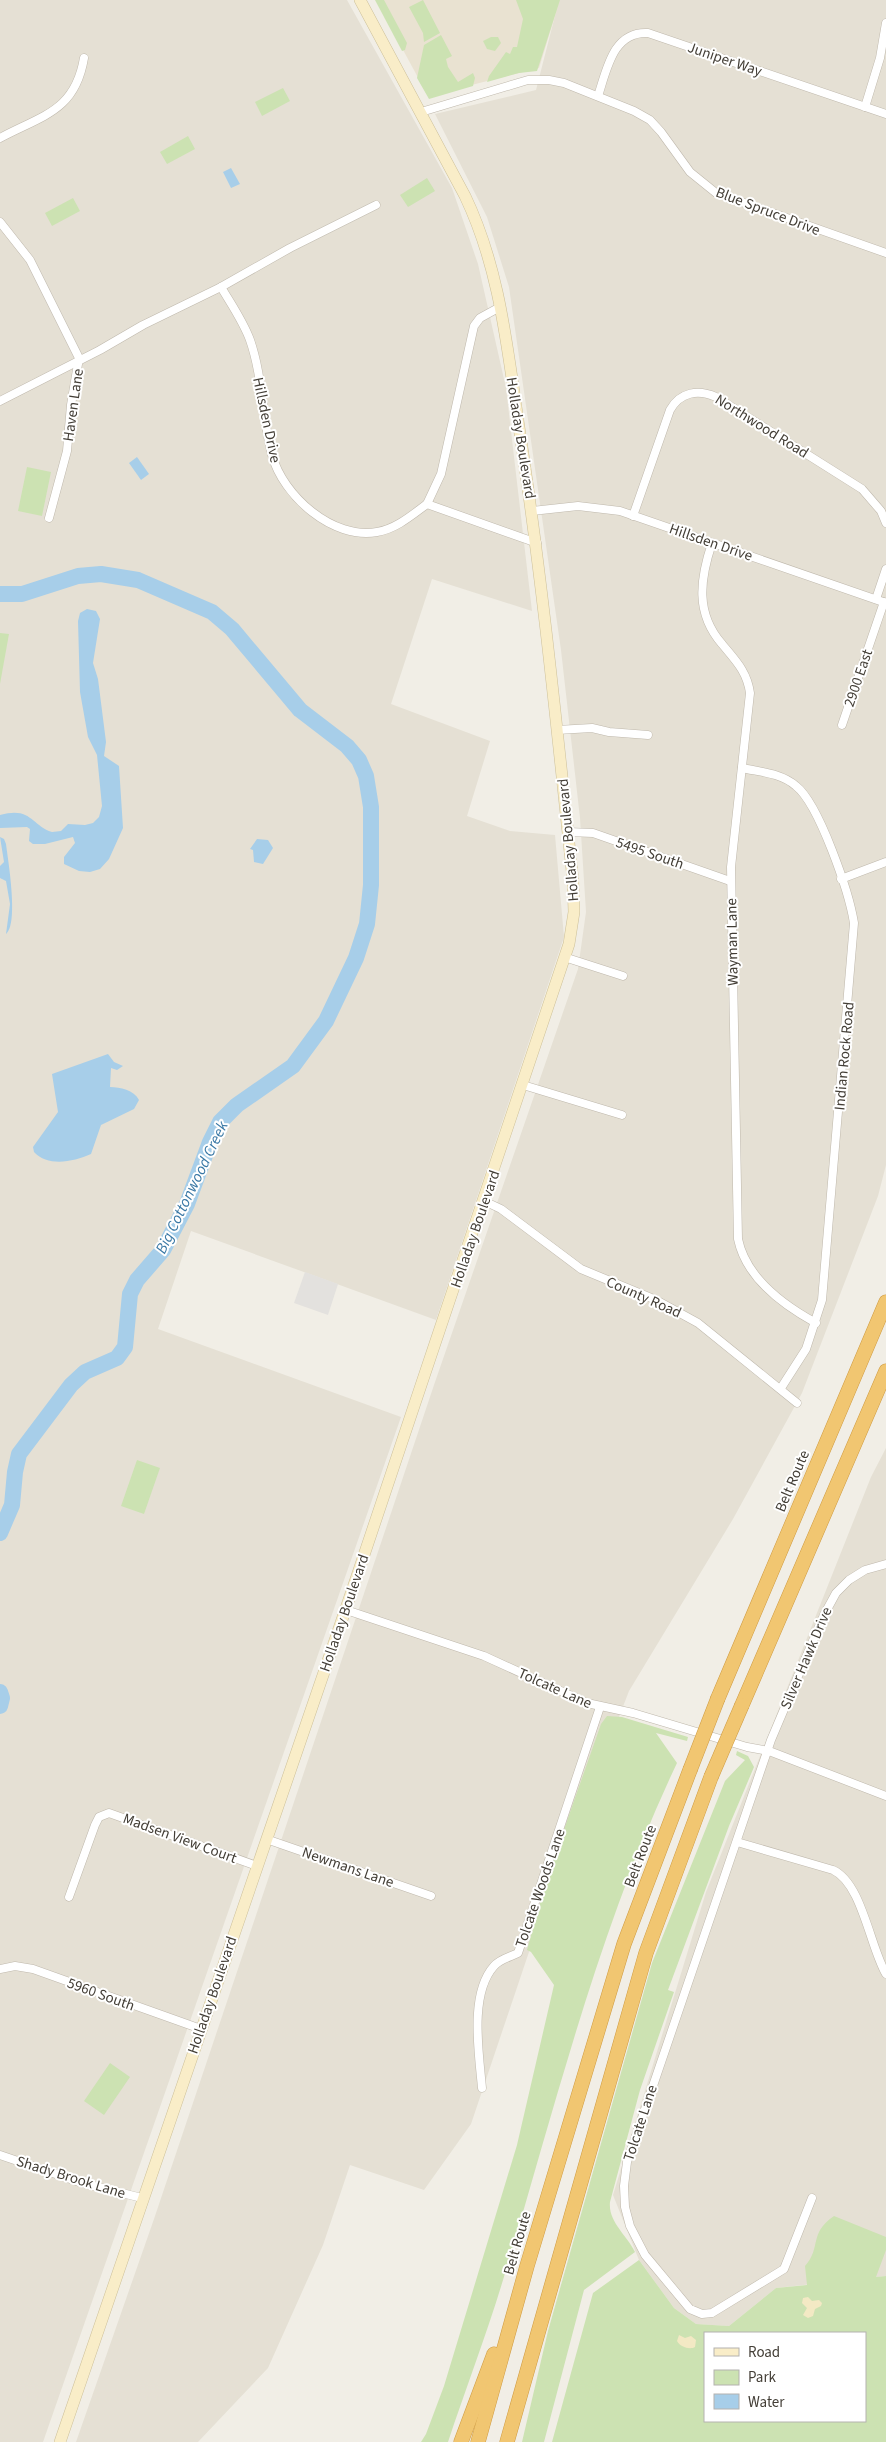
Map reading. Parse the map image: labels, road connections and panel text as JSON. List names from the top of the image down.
{
  "streets": {
    "highway": ["Belt Route"],
    "main road": ["Holladay Boulevard"],
    "street": [
      "Juniper Way",
      "Blue Spruce Drive",
      "Haven Lane",
      "Hillsden Drive",
      "Northwood Road",
      "2900 East",
      "5495 South",
      "Wayman Lane",
      "Indian Rock Road",
      "County Road",
      "Silver Hawk Drive",
      "Tolcate Lane",
      "Madsen View Court",
      "Newmans Lane",
      "Tolcate Woods Lane",
      "5960 South",
      "Shady Brook Lane"
    ]
  },
  "crossings": [
    ["Juniper Way", "Blue Spruce Drive"],
    ["Blue Spruce Drive", "Holladay Boulevard"],
    ["Hillsden Drive", "Northwood Road"],
    ["Hillsden Drive", "Holladay Boulevard"],
    ["Hillsden Drive", "2900 East"],
    ["Hillsden Drive", "Wayman Lane"],
    ["Holladay Boulevard", "5495 South"],
    ["Holladay Boulevard", "County Road"],
    ["Holladay Boulevard", "Tolcate Lane"],
    ["Holladay Boulevard", "Madsen View Court"],
    ["Holladay Boulevard", "Newmans Lane"],
    ["Holladay Boulevard", "5960 South"],
    ["Holladay Boulevard", "Shady Brook Lane"],
    ["5495 South", "Wayman Lane"],
    ["Wayman Lane", "Indian Rock Road"],
    ["Indian Rock Road", "County Road"],
    ["Silver Hawk Drive", "Tolcate Lane"],
    ["Tolcate Lane", "Tolcate Woods Lane"]
  ],
  "water": ["Big Cottonwood Creek"],
  "legend": ["Road", "Park", "Water"]
}
